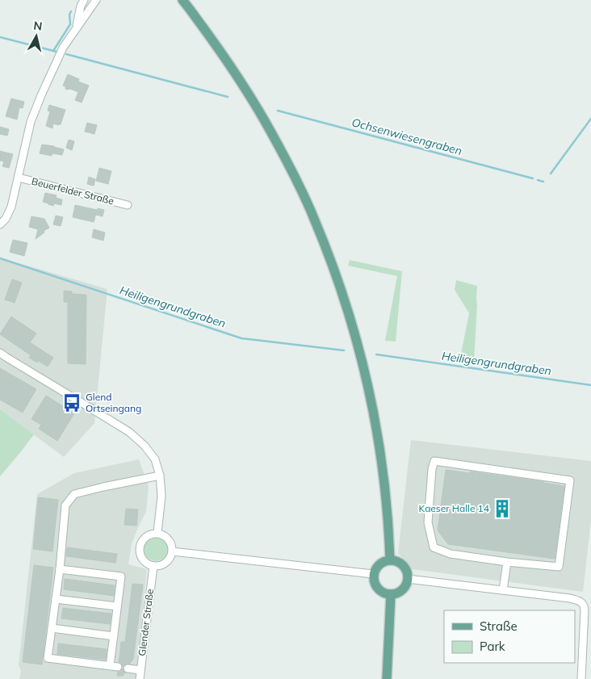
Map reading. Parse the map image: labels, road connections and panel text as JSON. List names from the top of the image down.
{
  "streets": {
    "street": ["Beuerfelder Straße", "Glender Straße"]
  },
  "water": ["Ochsenwiesengraben", "Heiligengrundgraben"],
  "places": {
    "bus stop": ["Glend Ortseingang"],
    "building": ["Kaeser Halle 14"]
  },
  "legend": ["Straße", "Park"],
  "north": "top"
}
